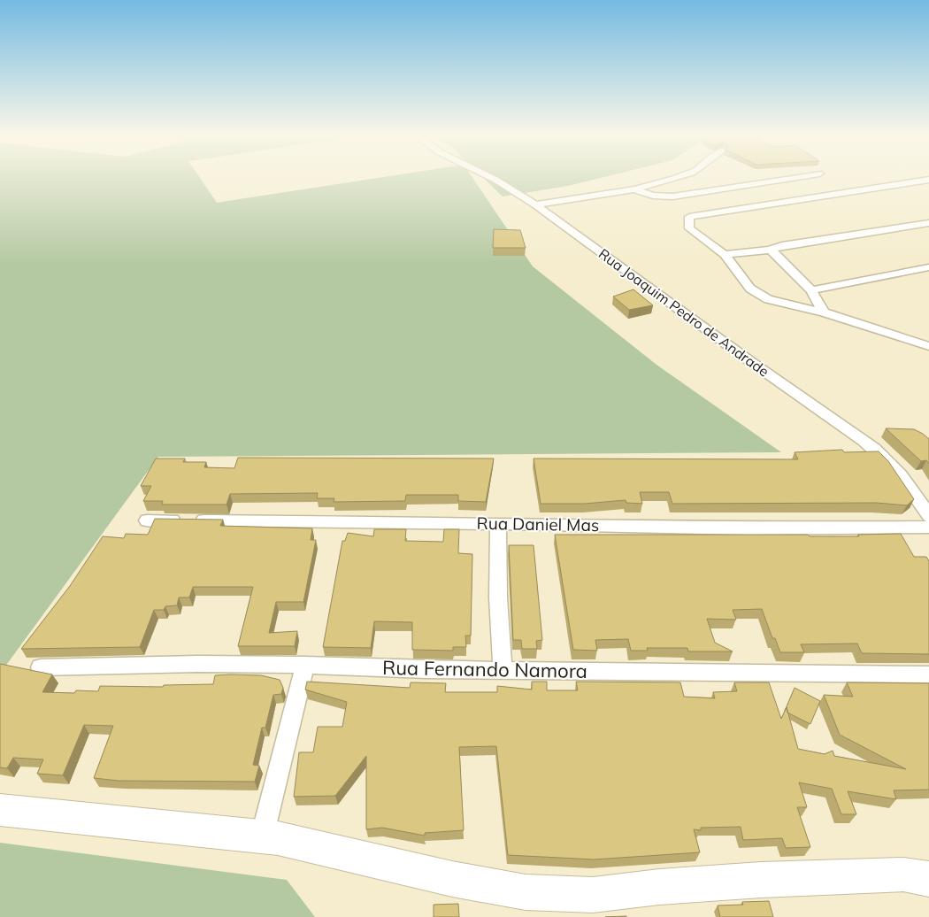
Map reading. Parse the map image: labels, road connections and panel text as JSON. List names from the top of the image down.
{
  "streets": {
    "street": ["Rua Joaquim Pedro de Andrade", "Rua Daniel Mas", "Rua Fernando Namora"]
  }
}
